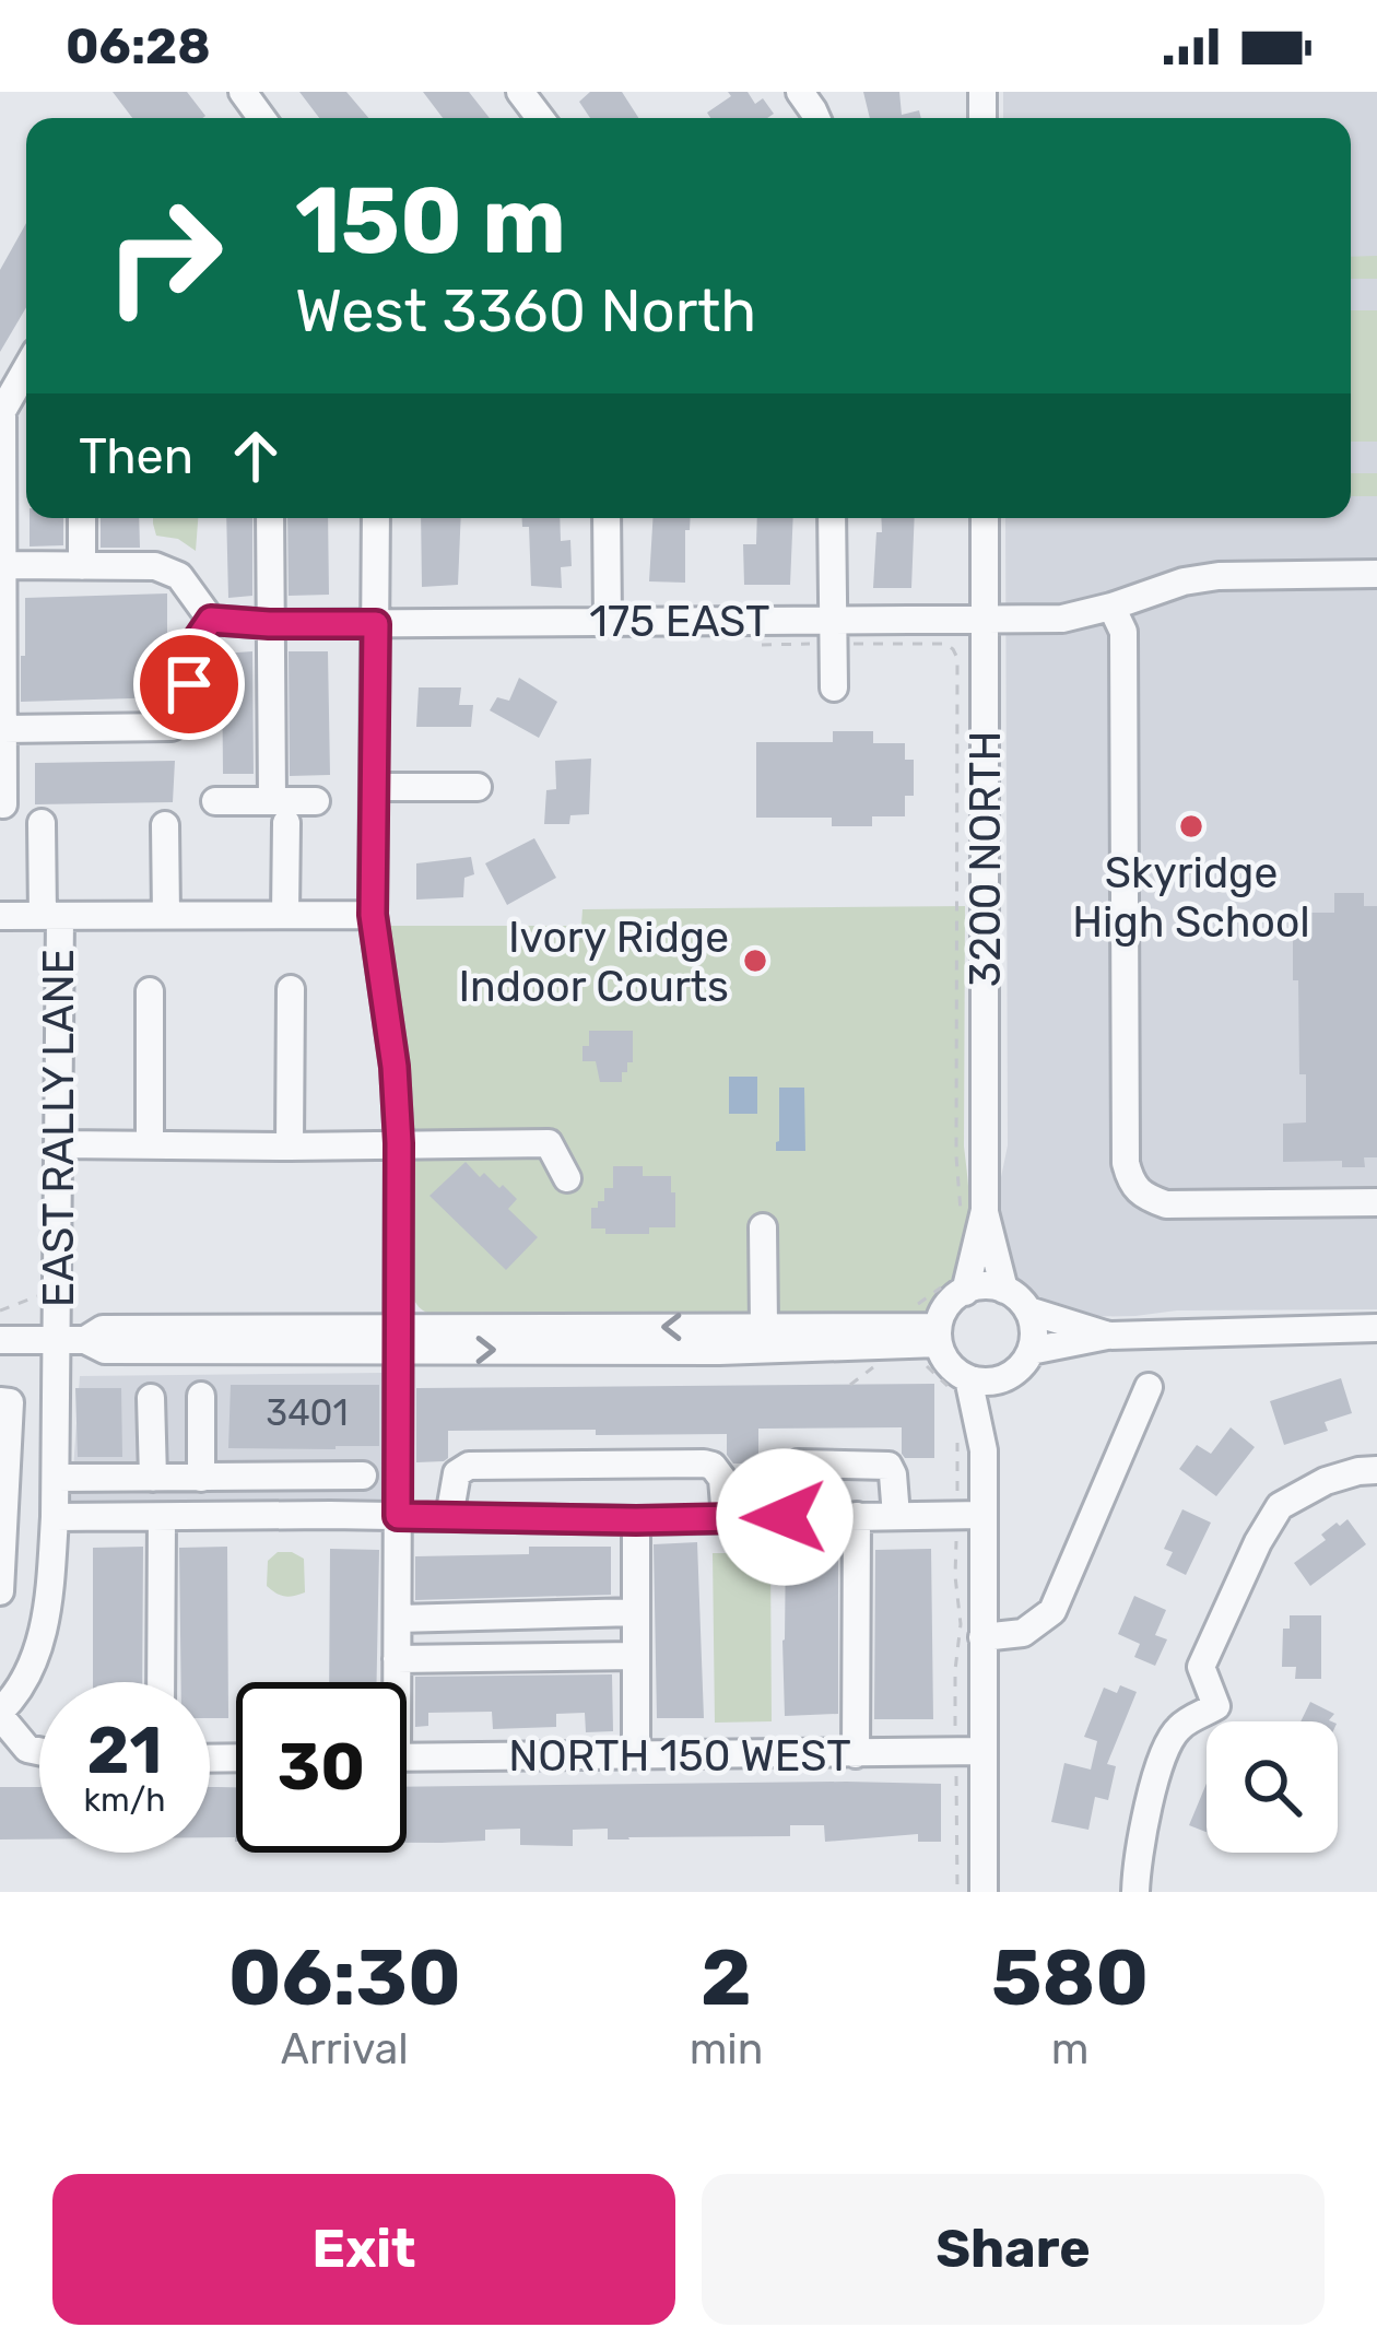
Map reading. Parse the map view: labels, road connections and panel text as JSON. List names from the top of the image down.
{
  "streets": {
    "street": [
      "175 EAST",
      "3200 NORTH",
      "EAST RALLY LANE",
      "NORTH 150 WEST"
    ]
  },
  "crossings": [
    ["175 EAST", "3200 NORTH"]
  ],
  "places": ["Skyridge High School", "Ivory Ridge Indoor Courts"],
  "house_numbers": ["3401"],
  "page": {
    "status": "06:28",
    "turn": ["150 m", "West 3360 North"],
    "then": "Then",
    "speed": "21 km/h",
    "limit": "30",
    "eta": [
      "06:30",
      "Arrival",
      "2",
      "min",
      "580",
      "m"
    ],
    "buttons": ["Exit", "Share"]
  }
}
